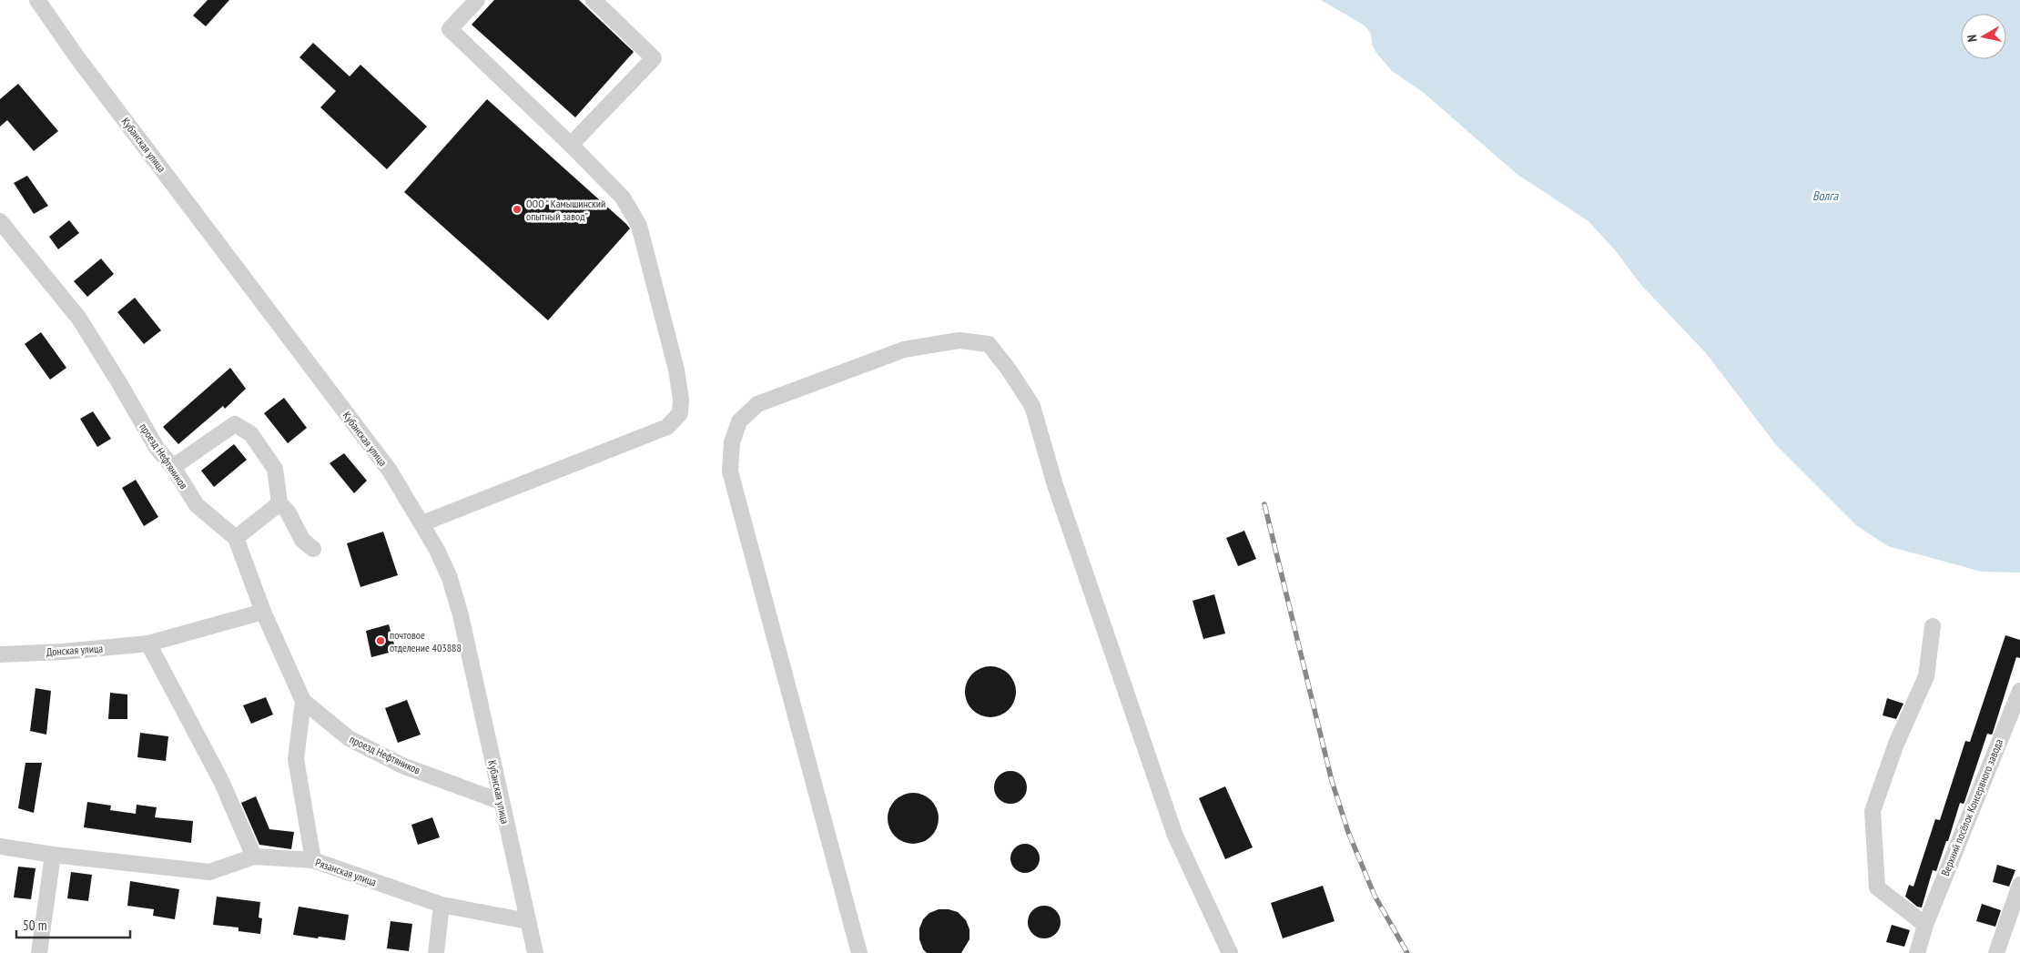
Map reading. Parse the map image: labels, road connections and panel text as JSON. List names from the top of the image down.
{
  "streets": {
    "street": [
      "Кубанская улица",
      "проезд Нефтяников",
      "Донская улица",
      "Верхний посёлок Консервного завода",
      "Рязанская улица"
    ]
  },
  "crossings": [
    ["Кубанская улица", "проезд Нефтяников"],
    ["Кубанская улица", "Рязанская улица"],
    ["проезд Нефтяников", "Донская улица"]
  ],
  "water": ["Волга"],
  "places": ["ООО \" Камышинский опытный завод\"", "почтовое отделение 403888"],
  "scale_bar": "50 m",
  "north": "left"
}
